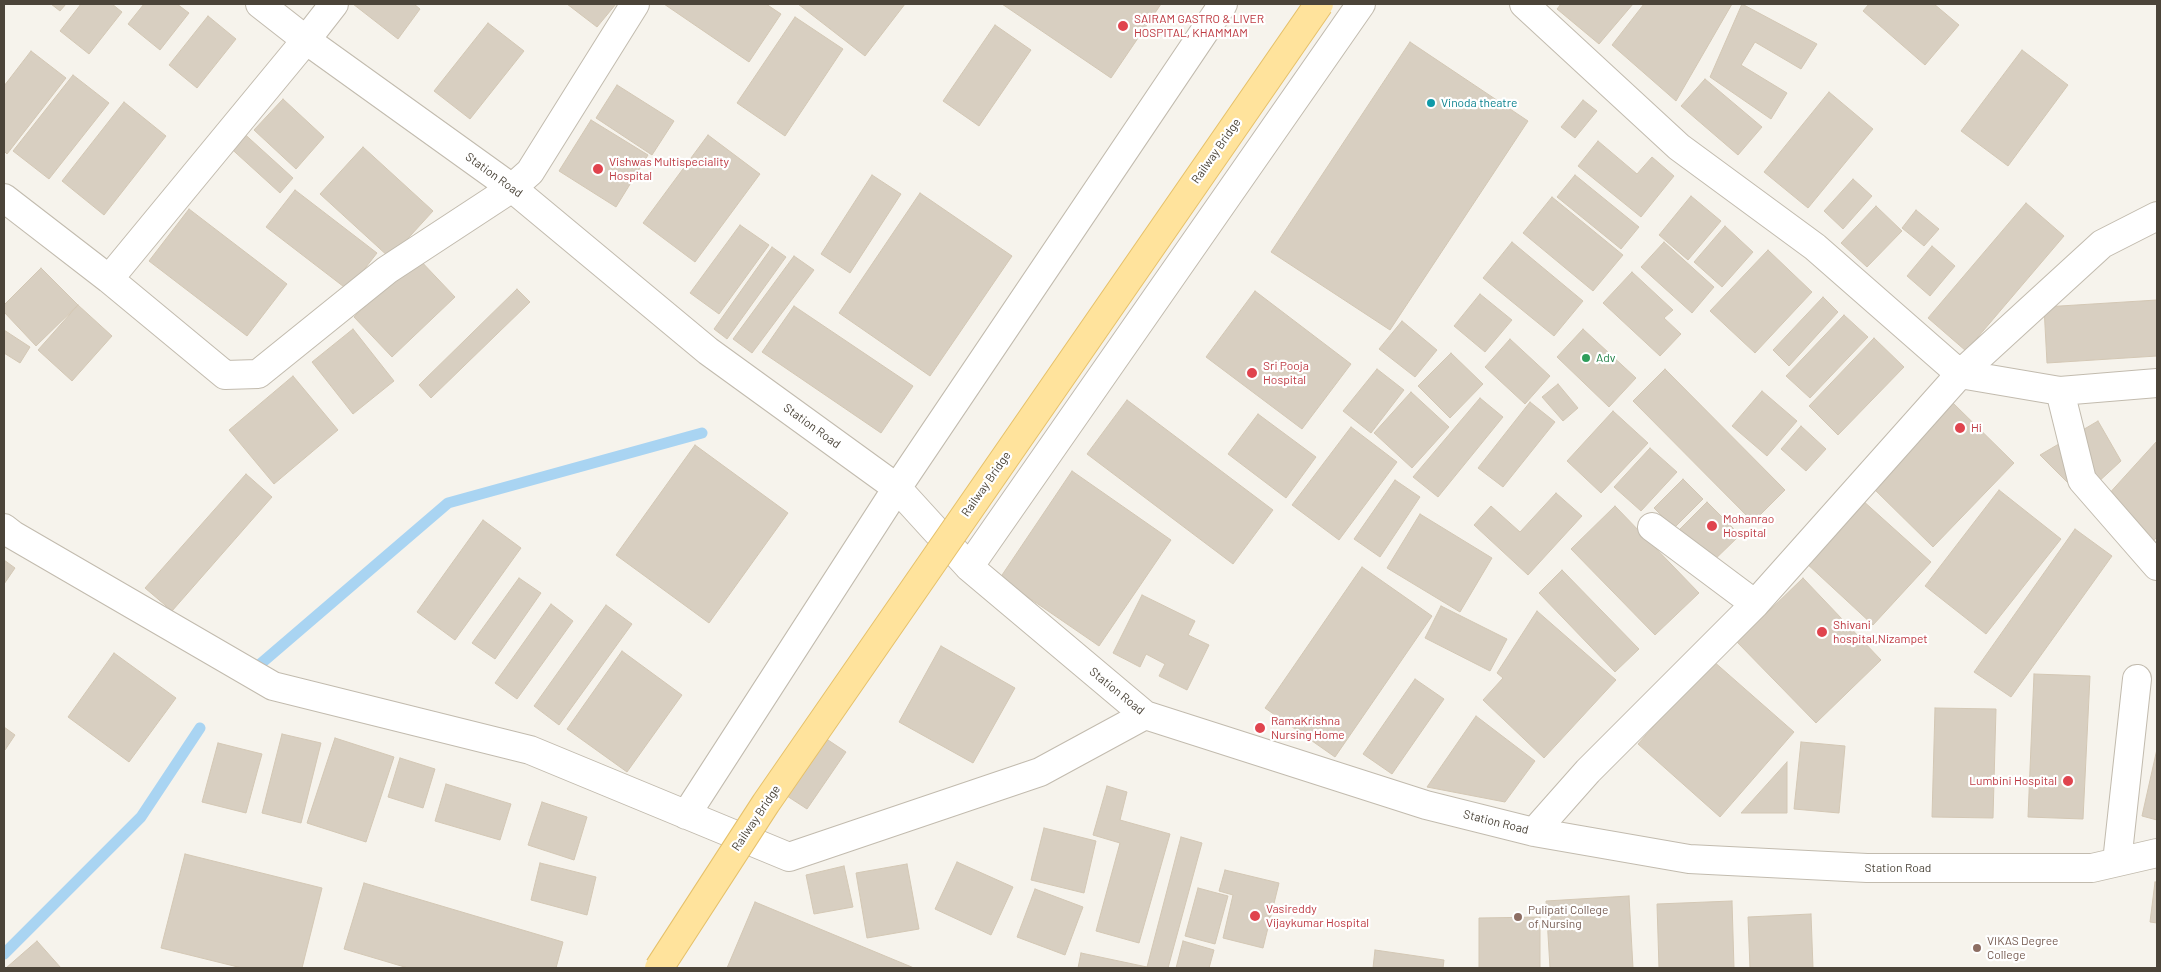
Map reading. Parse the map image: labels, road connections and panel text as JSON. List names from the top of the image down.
{
  "streets": {
    "main road": ["Railway Bridge"],
    "street": ["Station Road"]
  },
  "places": [
    "SAIRAM GASTRO & LIVER HOSPITAL, KHAMMAM",
    "Vinoda theatre",
    "Vishwas Multispeciality Hospital",
    "Adv",
    "Sri Pooja Hospital",
    "Hi",
    "Mohanrao Hospital",
    "Shivani hospital,Nizampet",
    "RamaKrishna Nursing Home",
    "Lumbini Hospital",
    "Vasireddy Vijaykumar Hospital",
    "Pulipati College of Nursing",
    "VIKAS Degree College"
  ]
}
